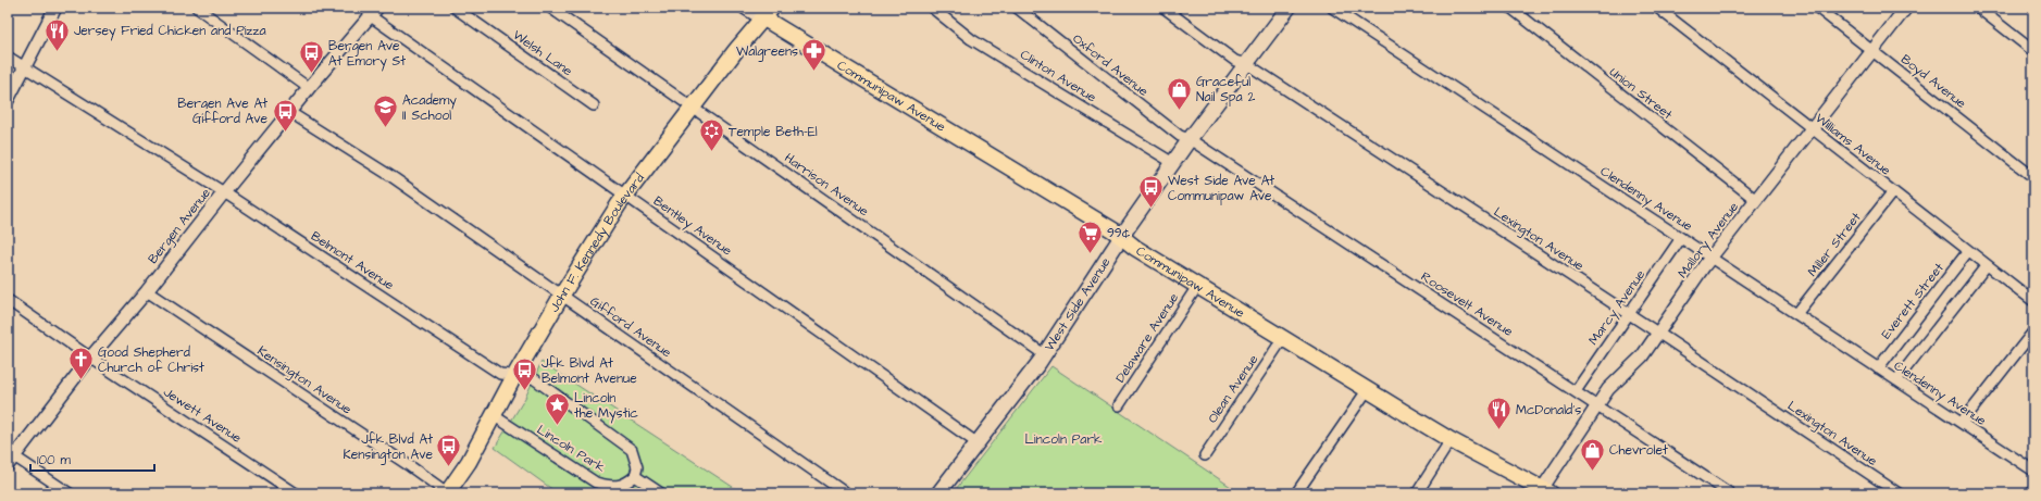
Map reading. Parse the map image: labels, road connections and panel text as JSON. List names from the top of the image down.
{
  "streets": {
    "main road": ["Communipaw Avenue", "John F. Kennedy Boulevard", "West Side Avenue"],
    "street": [
      "Welsh Lane",
      "Oxford Avenue",
      "Clinton Avenue",
      "Boyd Avenue",
      "Union Street",
      "Williams Avenue",
      "Harrison Avenue",
      "Clendenny Avenue",
      "Bergen Avenue",
      "Bentley Avenue",
      "Lexington Avenue",
      "Mallory Avenue",
      "Miller Street",
      "Belmont Avenue",
      "Everett Street",
      "Roosevelt Avenue",
      "Marcy Avenue",
      "Gifford Avenue",
      "Delaware Avenue",
      "Kensington Avenue",
      "Olean Avenue",
      "Jewett Avenue",
      "Lincoln Park"
    ]
  },
  "crossings": [
    ["Oxford Avenue", "West Side Avenue"],
    ["Oxford Avenue", "Roosevelt Avenue"],
    ["Clinton Avenue", "West Side Avenue"],
    ["Boyd Avenue", "Mallory Avenue"],
    ["Union Street", "Mallory Avenue"],
    ["Communipaw Avenue", "Mallory Avenue"],
    ["Communipaw Avenue", "John F. Kennedy Boulevard"],
    ["Communipaw Avenue", "West Side Avenue"],
    ["Communipaw Avenue", "Delaware Avenue"],
    ["Communipaw Avenue", "Olean Avenue"],
    ["Williams Avenue", "Mallory Avenue"],
    ["Williams Avenue", "Miller Street"],
    ["Williams Avenue", "Everett Street"],
    ["Harrison Avenue", "John F. Kennedy Boulevard"],
    ["Harrison Avenue", "West Side Avenue"],
    ["Clendenny Avenue", "Mallory Avenue"],
    ["Clendenny Avenue", "Miller Street"],
    ["Clendenny Avenue", "Everett Street"],
    ["Clendenny Avenue", "Marcy Avenue"],
    ["Bergen Avenue", "Bentley Avenue"],
    ["Bergen Avenue", "Belmont Avenue"],
    ["Bergen Avenue", "Gifford Avenue"],
    ["Bergen Avenue", "Kensington Avenue"],
    ["Bergen Avenue", "Jewett Avenue"],
    ["Bentley Avenue", "John F. Kennedy Boulevard"],
    ["Bentley Avenue", "West Side Avenue"],
    ["Lexington Avenue", "Mallory Avenue"],
    ["Lexington Avenue", "West Side Avenue"],
    ["Lexington Avenue", "Marcy Avenue"],
    ["Mallory Avenue", "Roosevelt Avenue"],
    ["John F. Kennedy Boulevard", "Belmont Avenue"],
    ["John F. Kennedy Boulevard", "Gifford Avenue"],
    ["John F. Kennedy Boulevard", "Kensington Avenue"],
    ["John F. Kennedy Boulevard", "Lincoln Park"],
    ["Belmont Avenue", "Lincoln Park"],
    ["West Side Avenue", "Roosevelt Avenue"],
    ["Roosevelt Avenue", "Marcy Avenue"]
  ],
  "parks": ["Lincoln Park"],
  "places": {
    "restaurant": ["Jersey Fried Chicken and Pizza", "McDonald's"],
    "pharmacy": ["Walgreens"],
    "bus stop": [
      "Bergen Ave At Emory St",
      "Bergen Ave At Gifford Ave",
      "West Side Ave At Communipaw Ave",
      "Jfk Blvd At Belmont Avenue",
      "Jfk Blvd At Kensington Ave"
    ],
    "shop": ["Graceful Nail Spa 2", "Chevrolet"],
    "school or university": ["Academy II School"],
    "synagogue": ["Temple Beth-El"],
    "supermarket": ["99¢"],
    "church": ["Good Shepherd Church of Christ"],
    "place": ["Lincoln the Mystic"]
  },
  "scale_bar": "100 m"
}
